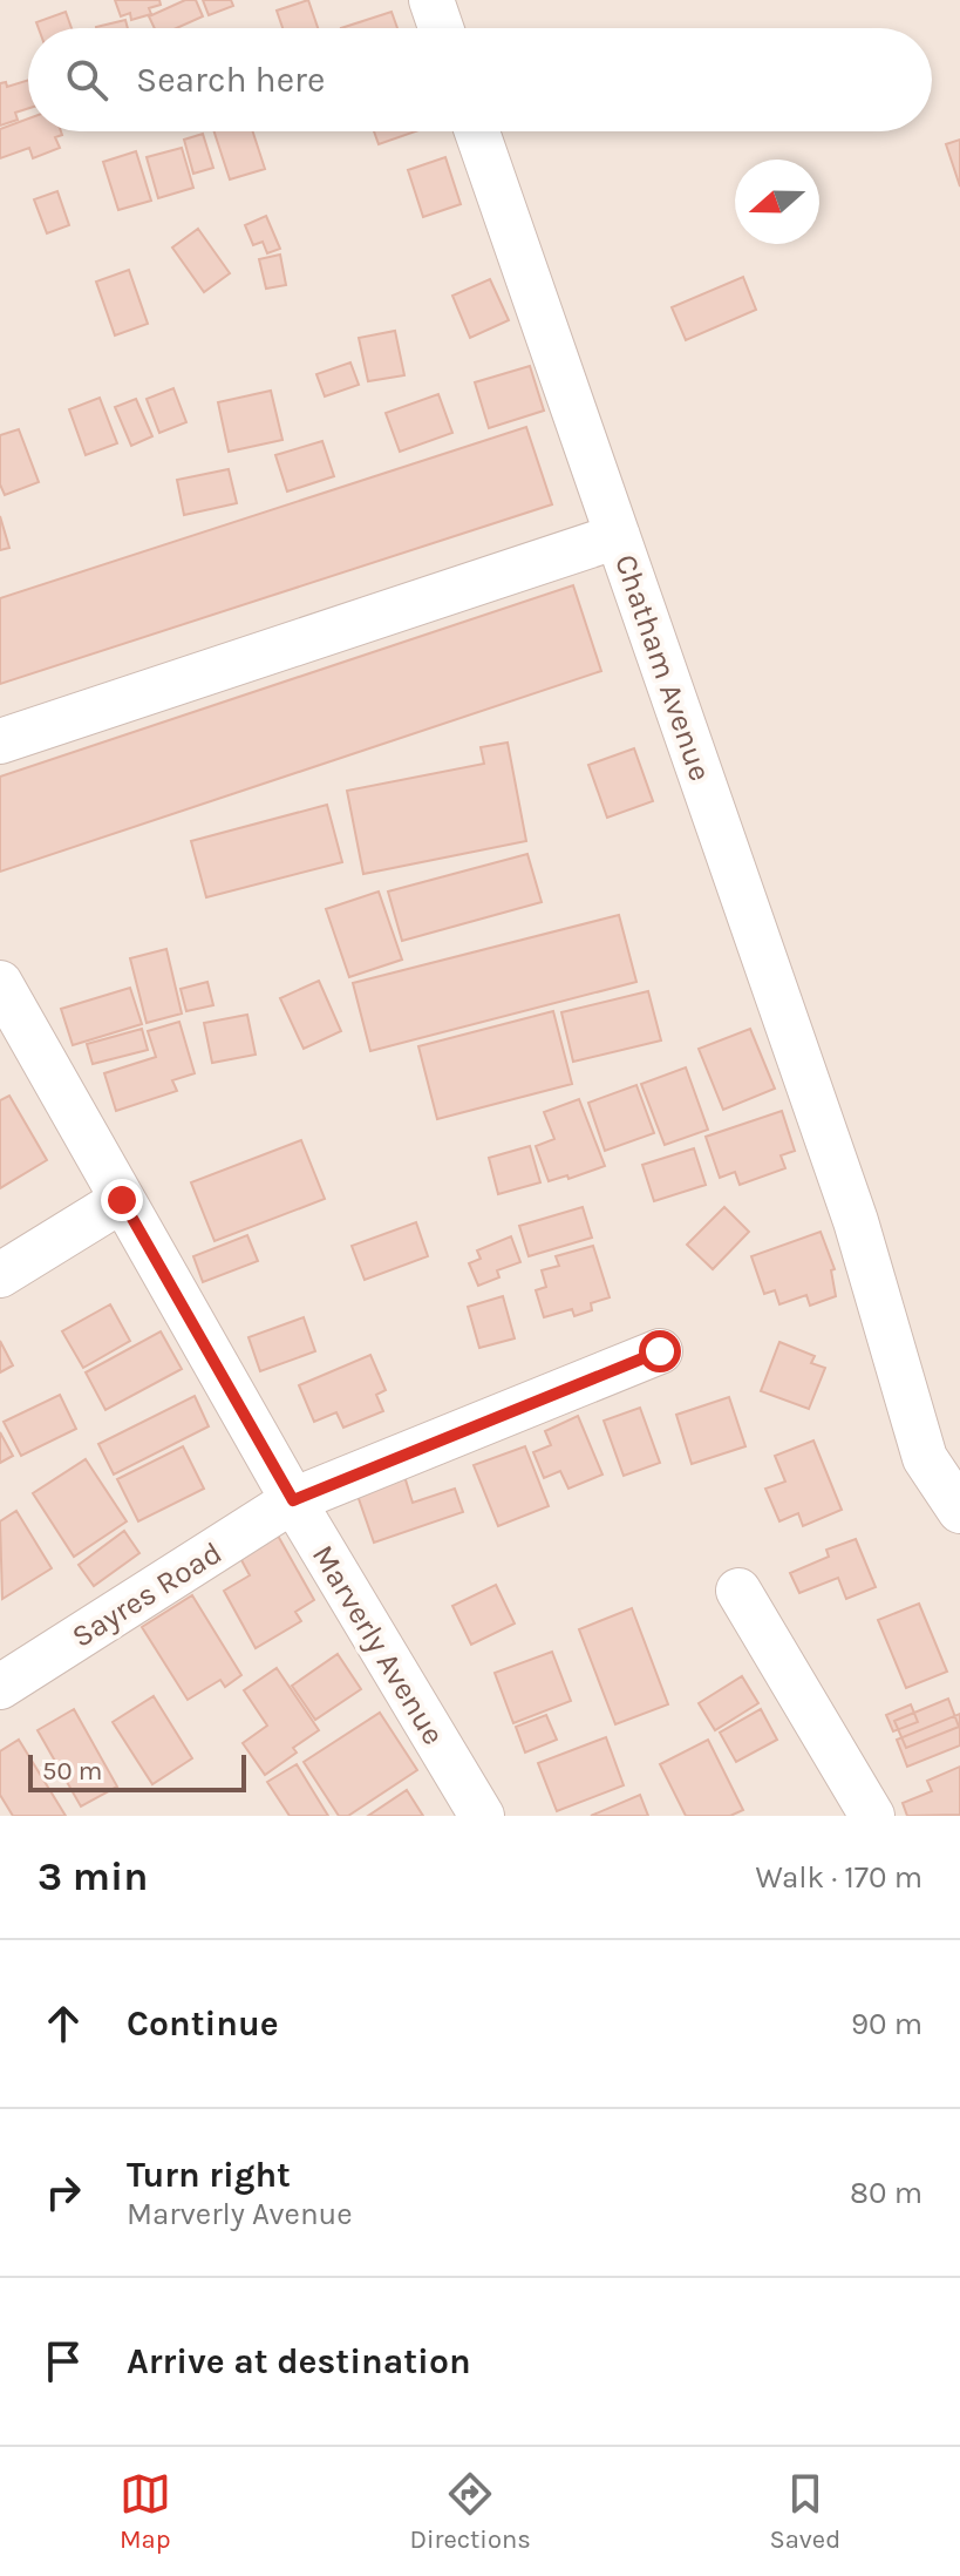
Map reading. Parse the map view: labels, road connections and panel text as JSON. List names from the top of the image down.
{
  "streets": {
    "street": ["Chatham Avenue", "Sayres Road", "Marverly Avenue"]
  },
  "crossings": [
    ["Sayres Road", "Marverly Avenue"]
  ],
  "scale_bar": "50 m",
  "north": "left",
  "page": {
    "search": "Search here",
    "scale": "50 m",
    "heading": ["3 min", "Walk · 170 m"],
    "list": [
      ["Continue", "90 m"],
      ["Turn right", "Marverly Avenue", "80 m"],
      "Arrive at destination"
    ],
    "nav": ["Map", "Directions", "Saved"]
  }
}
